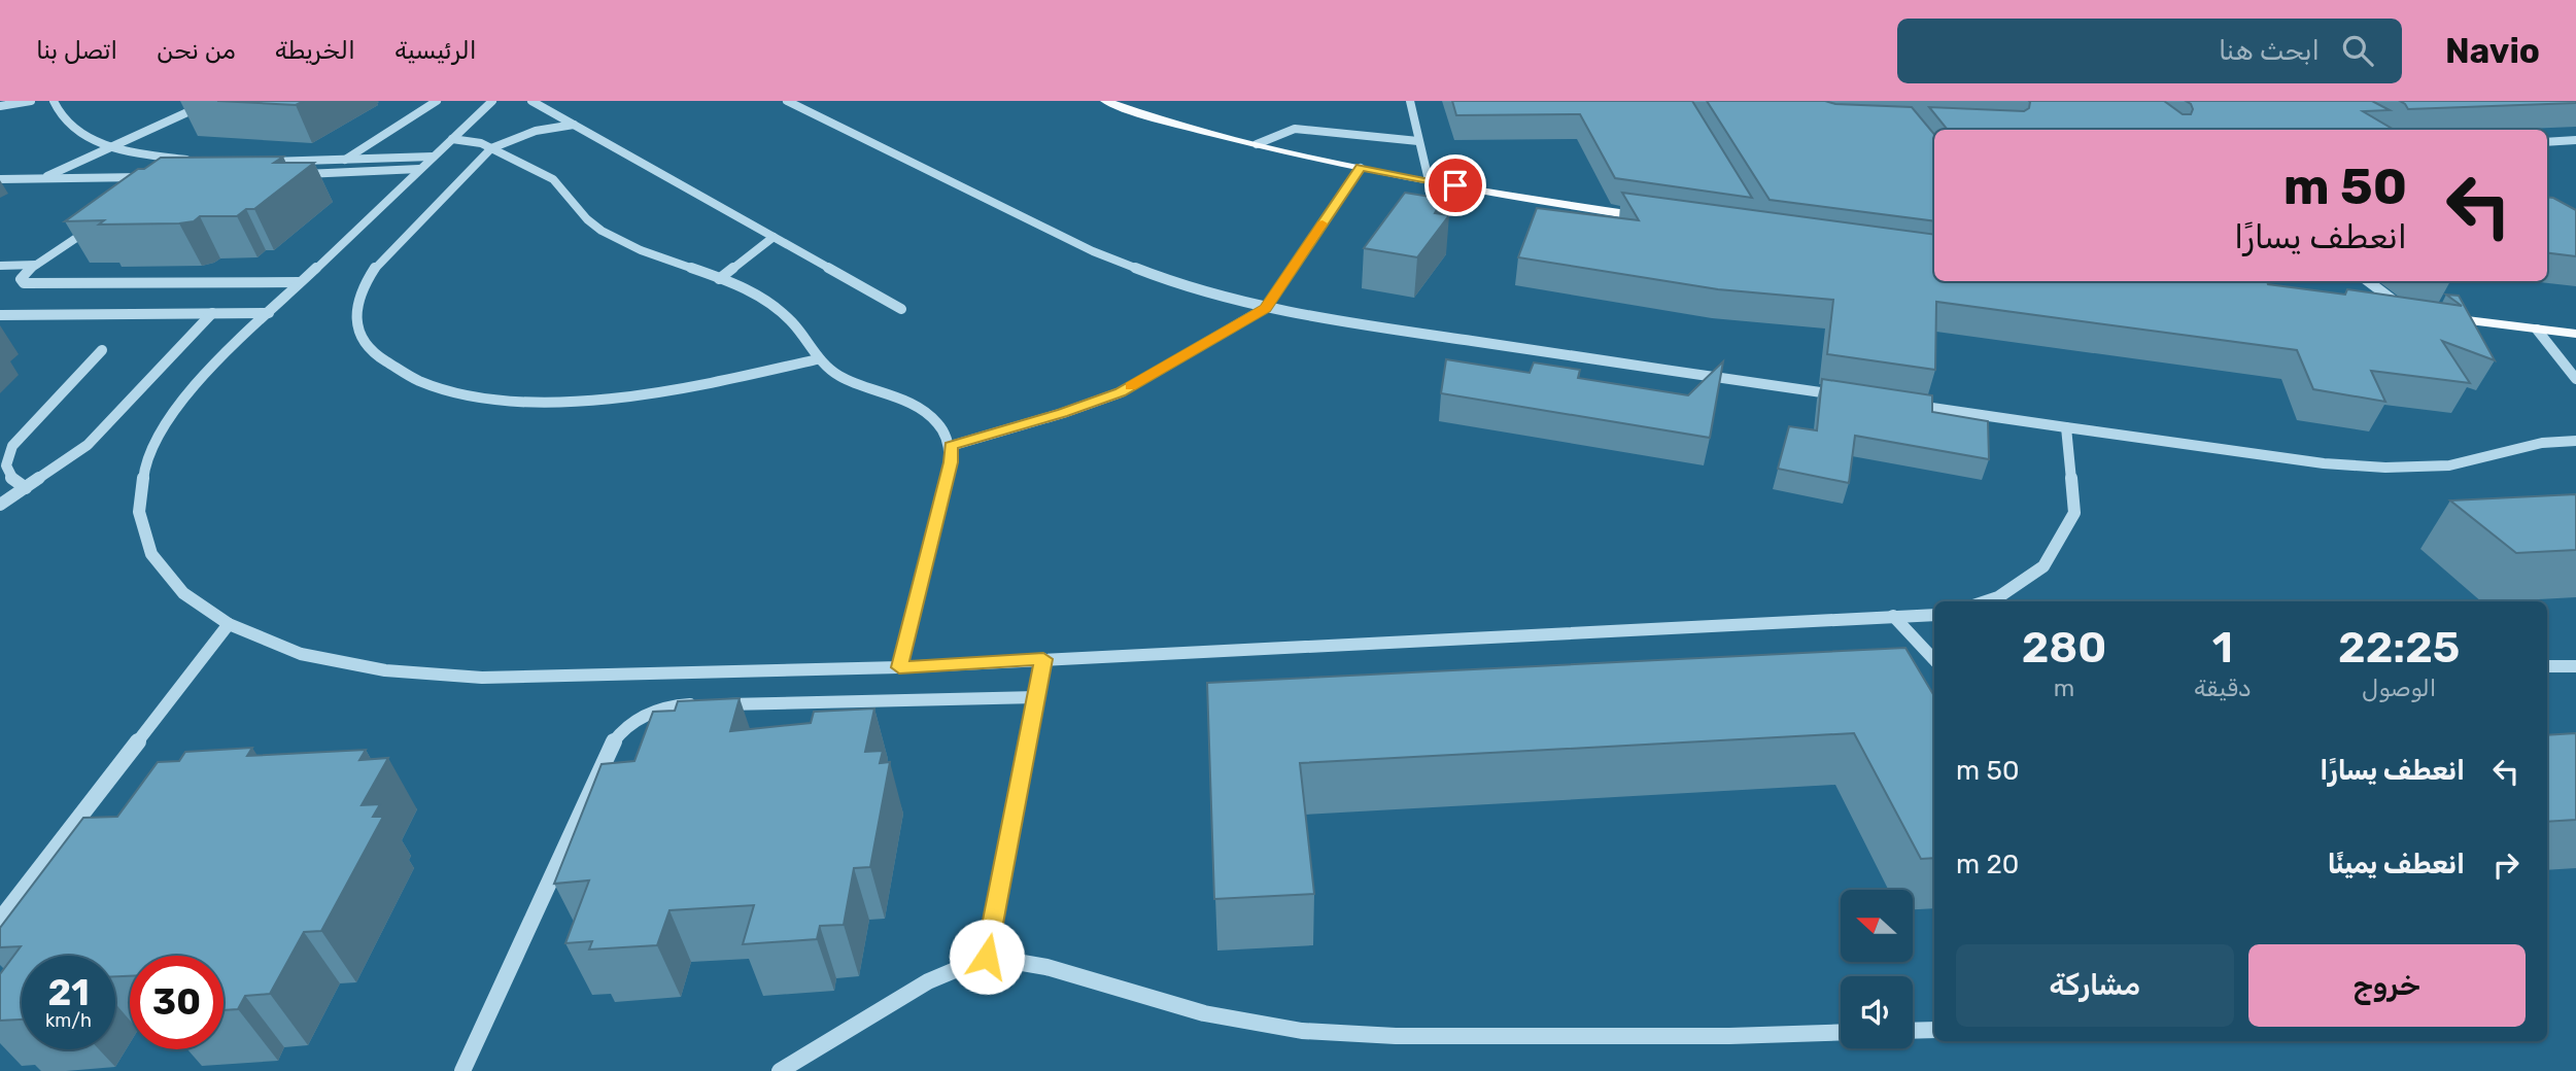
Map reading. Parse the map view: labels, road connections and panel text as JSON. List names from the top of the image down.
{
  "north": "left",
  "page": {
    "header": "Navio",
    "search": "ابحث هنا",
    "nav": [
      "الرئيسية",
      "الخريطة",
      "من نحن",
      "اتصل بنا"
    ],
    "turn": ["50 m", "انعطف يسارًا"],
    "eta": [
      "22:25",
      "الوصول",
      "1",
      "دقيقة",
      "280",
      "m"
    ],
    "list": [
      {
        "name": "انعطف يسارًا",
        "value": "50 m"
      },
      {
        "name": "انعطف يمينًا",
        "value": "20 m"
      }
    ],
    "buttons": ["خروج", "مشاركة"],
    "speed": "21 km/h",
    "limit": "30"
  }
}
